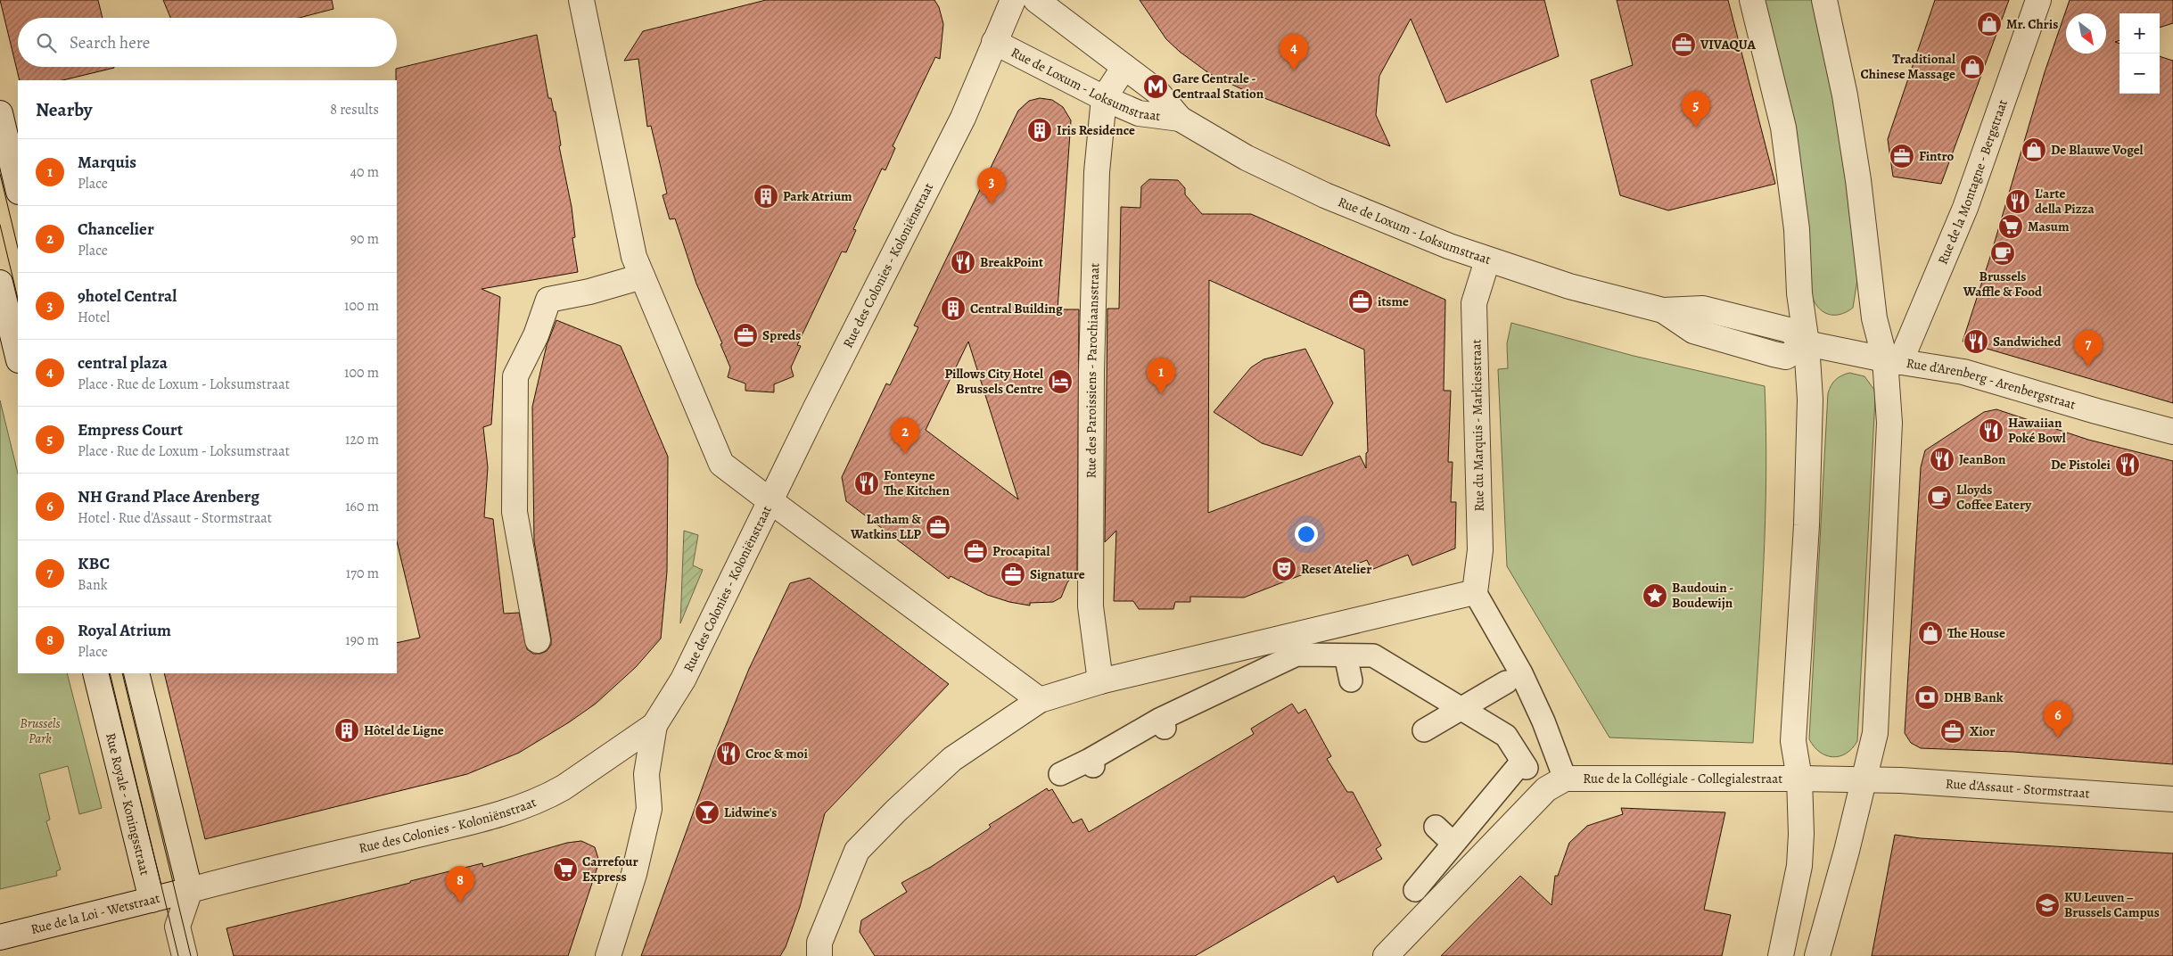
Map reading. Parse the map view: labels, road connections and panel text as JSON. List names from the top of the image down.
{
  "streets": {
    "street": [
      "Rue de Loxum - Loksumstraat",
      "Rue de la Montagne - Bergstraat",
      "Rue des Colonies - Koloniënstraat",
      "Rue des Paroissiens - Parochiaansstraat",
      "Rue d'Arenberg - Arenbergstraat",
      "Rue du Marquis - Markiesstraat",
      "Rue de la Collégiale - Collegialestraat",
      "Rue d'Assaut - Stormstraat",
      "Rue Royale - Koningsstraat",
      "Rue de la Loi - Wetstraat"
    ]
  },
  "crossings": [
    ["Rue de Loxum - Loksumstraat", "Rue des Colonies - Koloniënstraat"],
    ["Rue de Loxum - Loksumstraat", "Rue des Paroissiens - Parochiaansstraat"],
    ["Rue de Loxum - Loksumstraat", "Rue d'Arenberg - Arenbergstraat"],
    ["Rue de Loxum - Loksumstraat", "Rue du Marquis - Markiesstraat"],
    ["Rue de la Montagne - Bergstraat", "Rue d'Arenberg - Arenbergstraat"],
    ["Rue des Colonies - Koloniënstraat", "Rue de la Loi - Wetstraat"],
    ["Rue de la Collégiale - Collegialestraat", "Rue d'Assaut - Stormstraat"],
    ["Rue Royale - Koningsstraat", "Rue de la Loi - Wetstraat"]
  ],
  "parks": ["Brussels Park"],
  "places": {
    "shop": [
      "Mr. Chris",
      "Traditional Chinese Massage",
      "De Blauwe Vogel",
      "The House"
    ],
    "office": [
      "VIVAQUA",
      "Fintro",
      "itsme",
      "Spreds",
      "Latham & Watkins LLP",
      "Procapital",
      "Signature",
      "Xior"
    ],
    "metro station": ["Gare Centrale - Centraal Station"],
    "building": [
      "Iris Residence",
      "Park Atrium",
      "Central Building",
      "Hôtel de Ligne"
    ],
    "restaurant": [
      "L'arte della Pizza",
      "BreakPoint",
      "Sandwiched",
      "Hawaiian Poké Bowl",
      "JeanBon",
      "De Pistolei",
      "Fonteyne The Kitchen",
      "Croc & moi"
    ],
    "supermarket": ["Masum", "Carrefour Express"],
    "cafe": ["Brussels Waffle & Food", "Lloyds Coffee Eatery"],
    "hotel": ["Pillows City Hotel Brussels Centre"],
    "theatre": ["Reset Atelier"],
    "place": ["Baudouin - Boudewijn"],
    "bank": ["DHB Bank"],
    "bar": ["Lidwine's"],
    "school or university": ["KU Leuven – Brussels Campus"]
  },
  "north": "bottom right",
  "page": {
    "map_buttons": ["+", "−"],
    "search": "Search here",
    "pins": [
      "4",
      "5",
      "3",
      "7",
      "1",
      "2",
      "6",
      "8"
    ],
    "heading": ["Nearby", "8 results"],
    "list": [
      {
        "mark": "1",
        "name": "Marquis",
        "note": "Place",
        "value": "40 m"
      },
      {
        "mark": "2",
        "name": "Chancelier",
        "note": "Place",
        "value": "90 m"
      },
      {
        "mark": "3",
        "name": "9hotel Central",
        "note": "Hotel",
        "value": "100 m"
      },
      {
        "mark": "4",
        "name": "central plaza",
        "note": "Place · Rue de Loxum - Loksumstraat",
        "value": "100 m"
      },
      {
        "mark": "5",
        "name": "Empress Court",
        "note": "Place · Rue de Loxum - Loksumstraat",
        "value": "120 m"
      },
      {
        "mark": "6",
        "name": "NH Grand Place Arenberg",
        "note": "Hotel · Rue d'Assaut - Stormstraat",
        "value": "160 m"
      },
      {
        "mark": "7",
        "name": "KBC",
        "note": "Bank",
        "value": "170 m"
      },
      {
        "mark": "8",
        "name": "Royal Atrium",
        "note": "Place",
        "value": "190 m"
      }
    ]
  }
}
